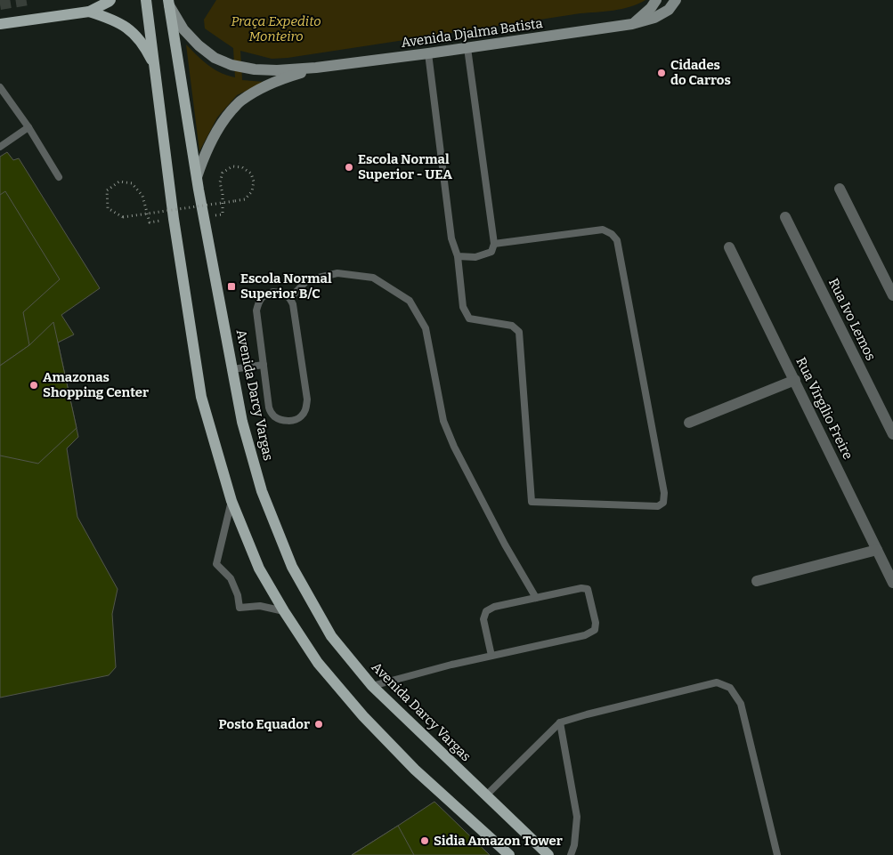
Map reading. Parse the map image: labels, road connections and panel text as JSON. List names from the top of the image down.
{
  "streets": {
    "main road": ["Avenida Djalma Batista", "Avenida Darcy Vargas"],
    "street": ["Rua Ivo Lemos", "Rua Virgílio Freire"]
  },
  "crossings": [
    ["Avenida Djalma Batista", "Avenida Darcy Vargas"]
  ],
  "parks": ["Praça Expedito Monteiro"],
  "places": {
    "other": [
      "Cidades do Carros",
      "Escola Normal Superior - UEA",
      "Amazonas Shopping Center",
      "Posto Equador",
      "Sidia Amazon Tower"
    ],
    "transit": ["Escola Normal Superior B/C"]
  }
}
